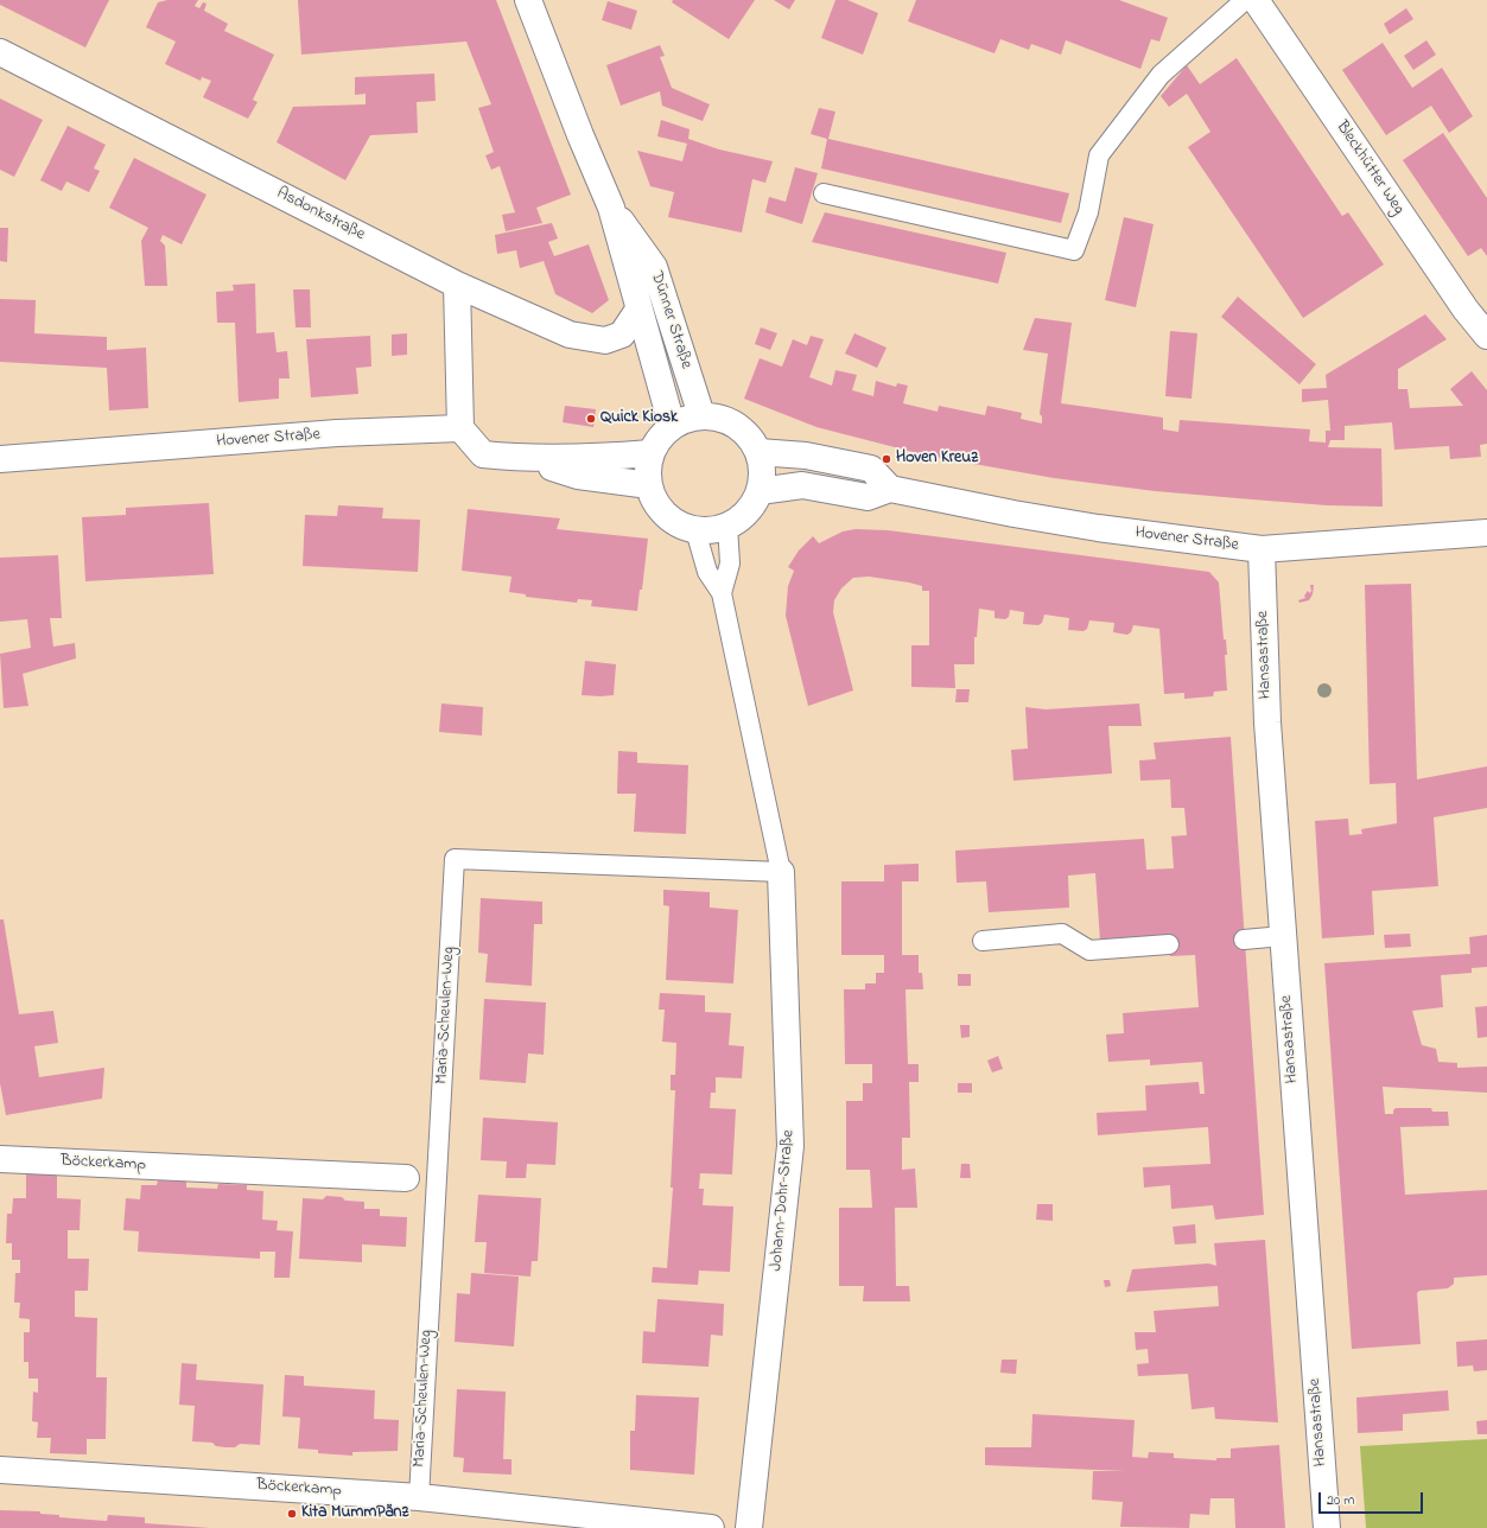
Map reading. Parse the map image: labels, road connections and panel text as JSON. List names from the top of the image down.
{
  "streets": {
    "street": [
      "Bleckhütter Weg",
      "Asdonkstraße",
      "Dünner Straße",
      "Hovener Straße",
      "Hansastraße",
      "Böckerkamp",
      "Johann-Dohr-Straße"
    ],
    "lane": ["Maria-Scheulen-Weg"]
  },
  "crossings": [
    ["Asdonkstraße", "Dünner Straße"],
    ["Hovener Straße", "Hansastraße"],
    ["Maria-Scheulen-Weg", "Böckerkamp"],
    ["Maria-Scheulen-Weg", "Johann-Dohr-Straße"]
  ],
  "places": ["Quick Kiosk", "Hoven Kreuz", "Kita MummPänz"],
  "scale_bar": "20 m"
}
